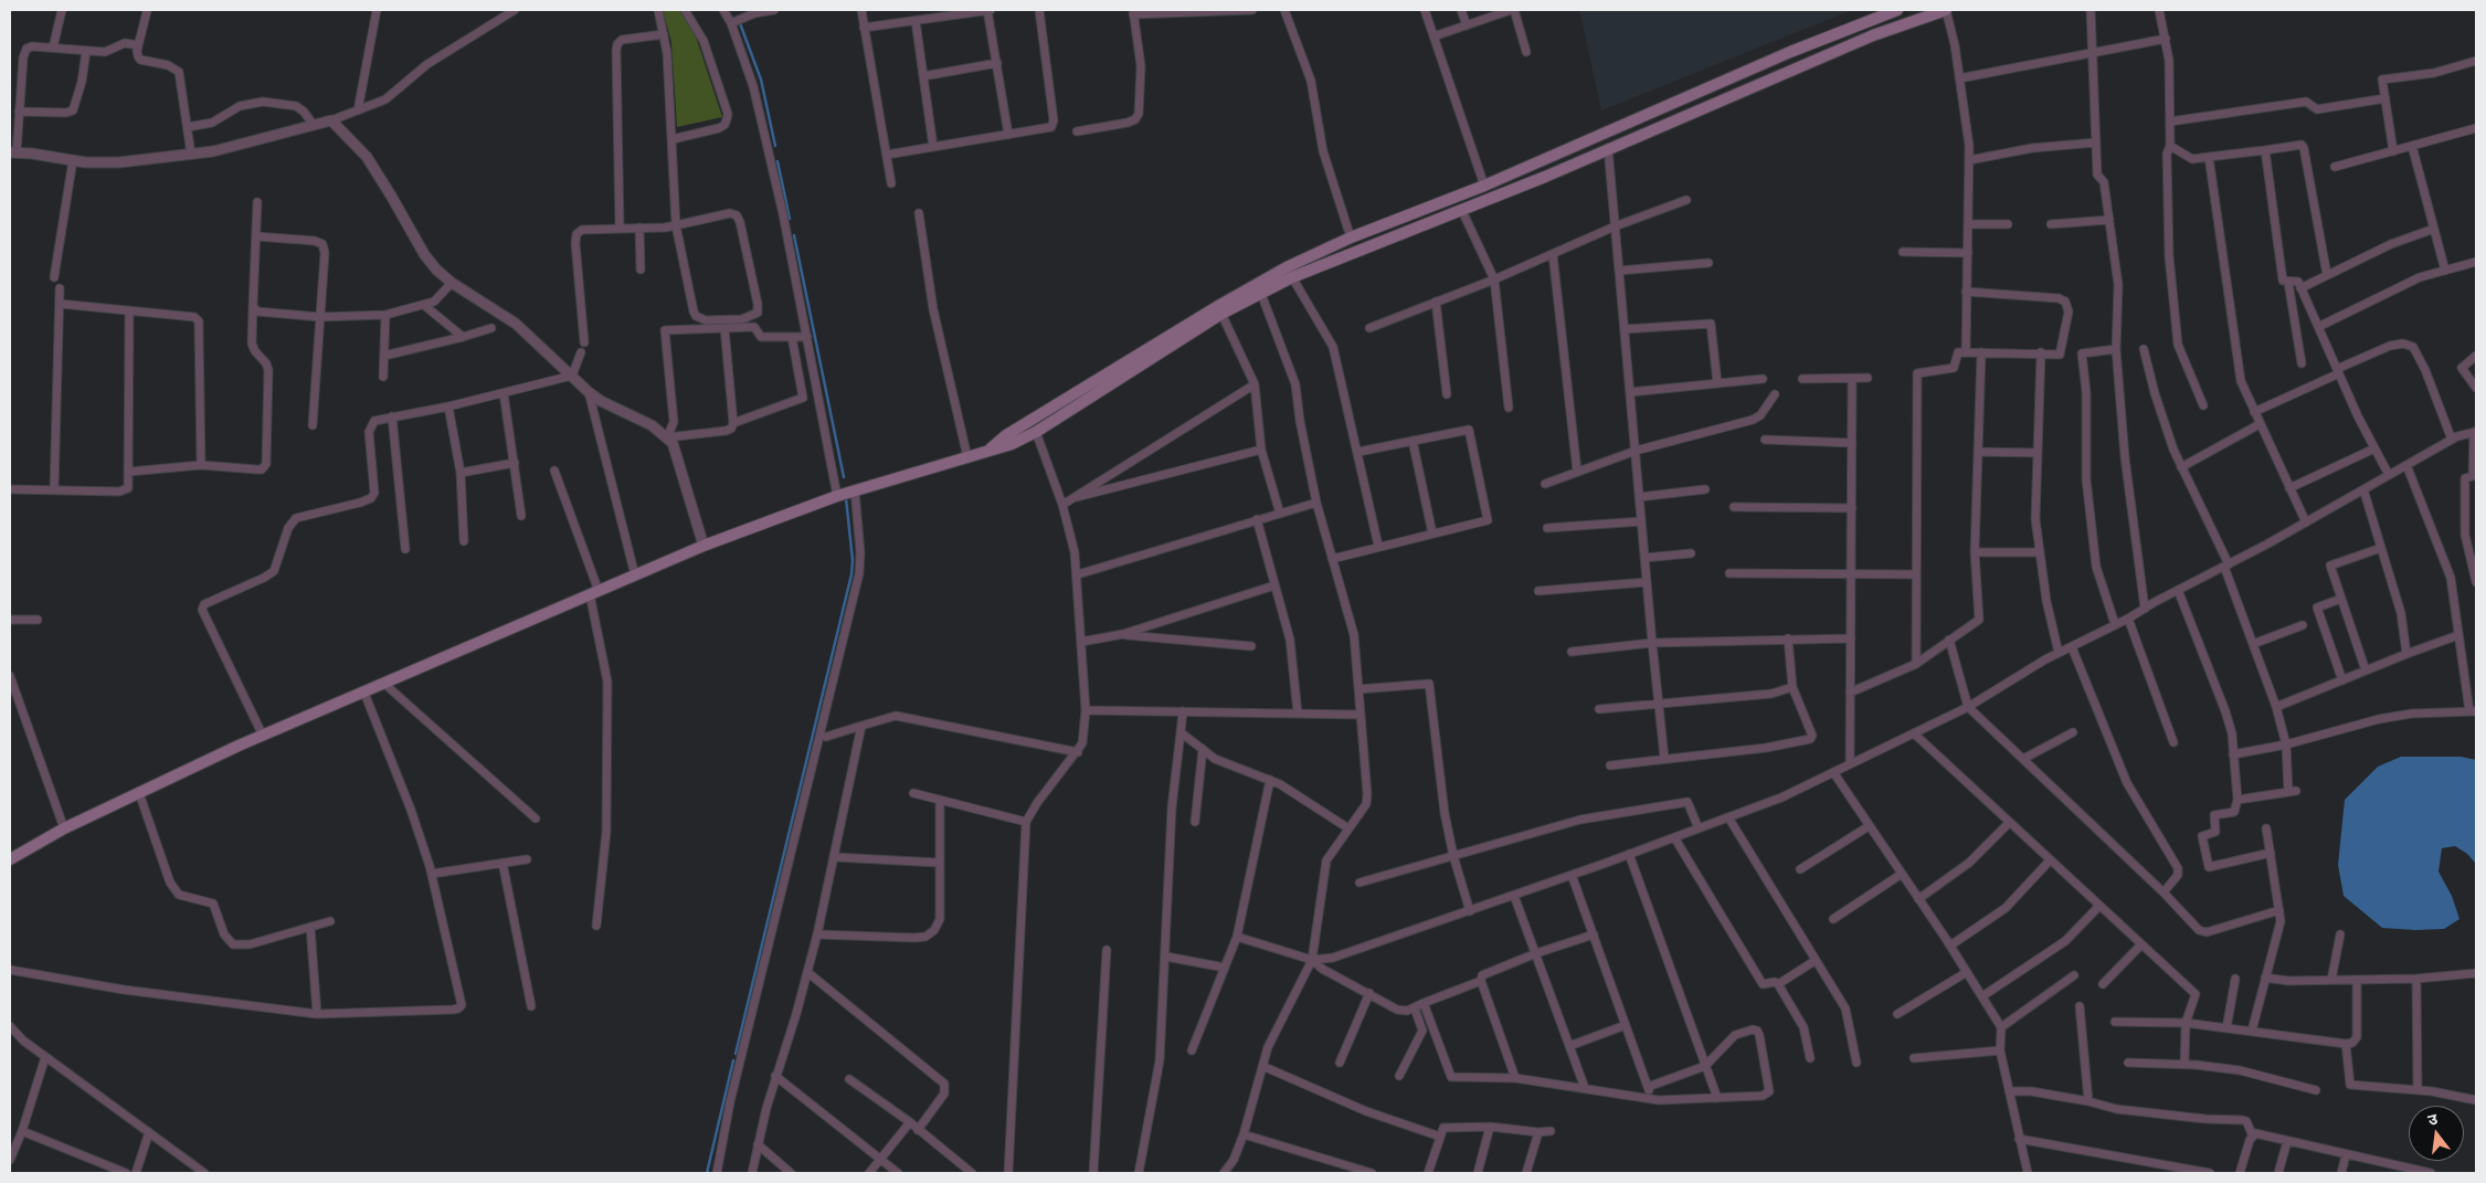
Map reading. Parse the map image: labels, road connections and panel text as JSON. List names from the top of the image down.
{
  "north": "top"
}
